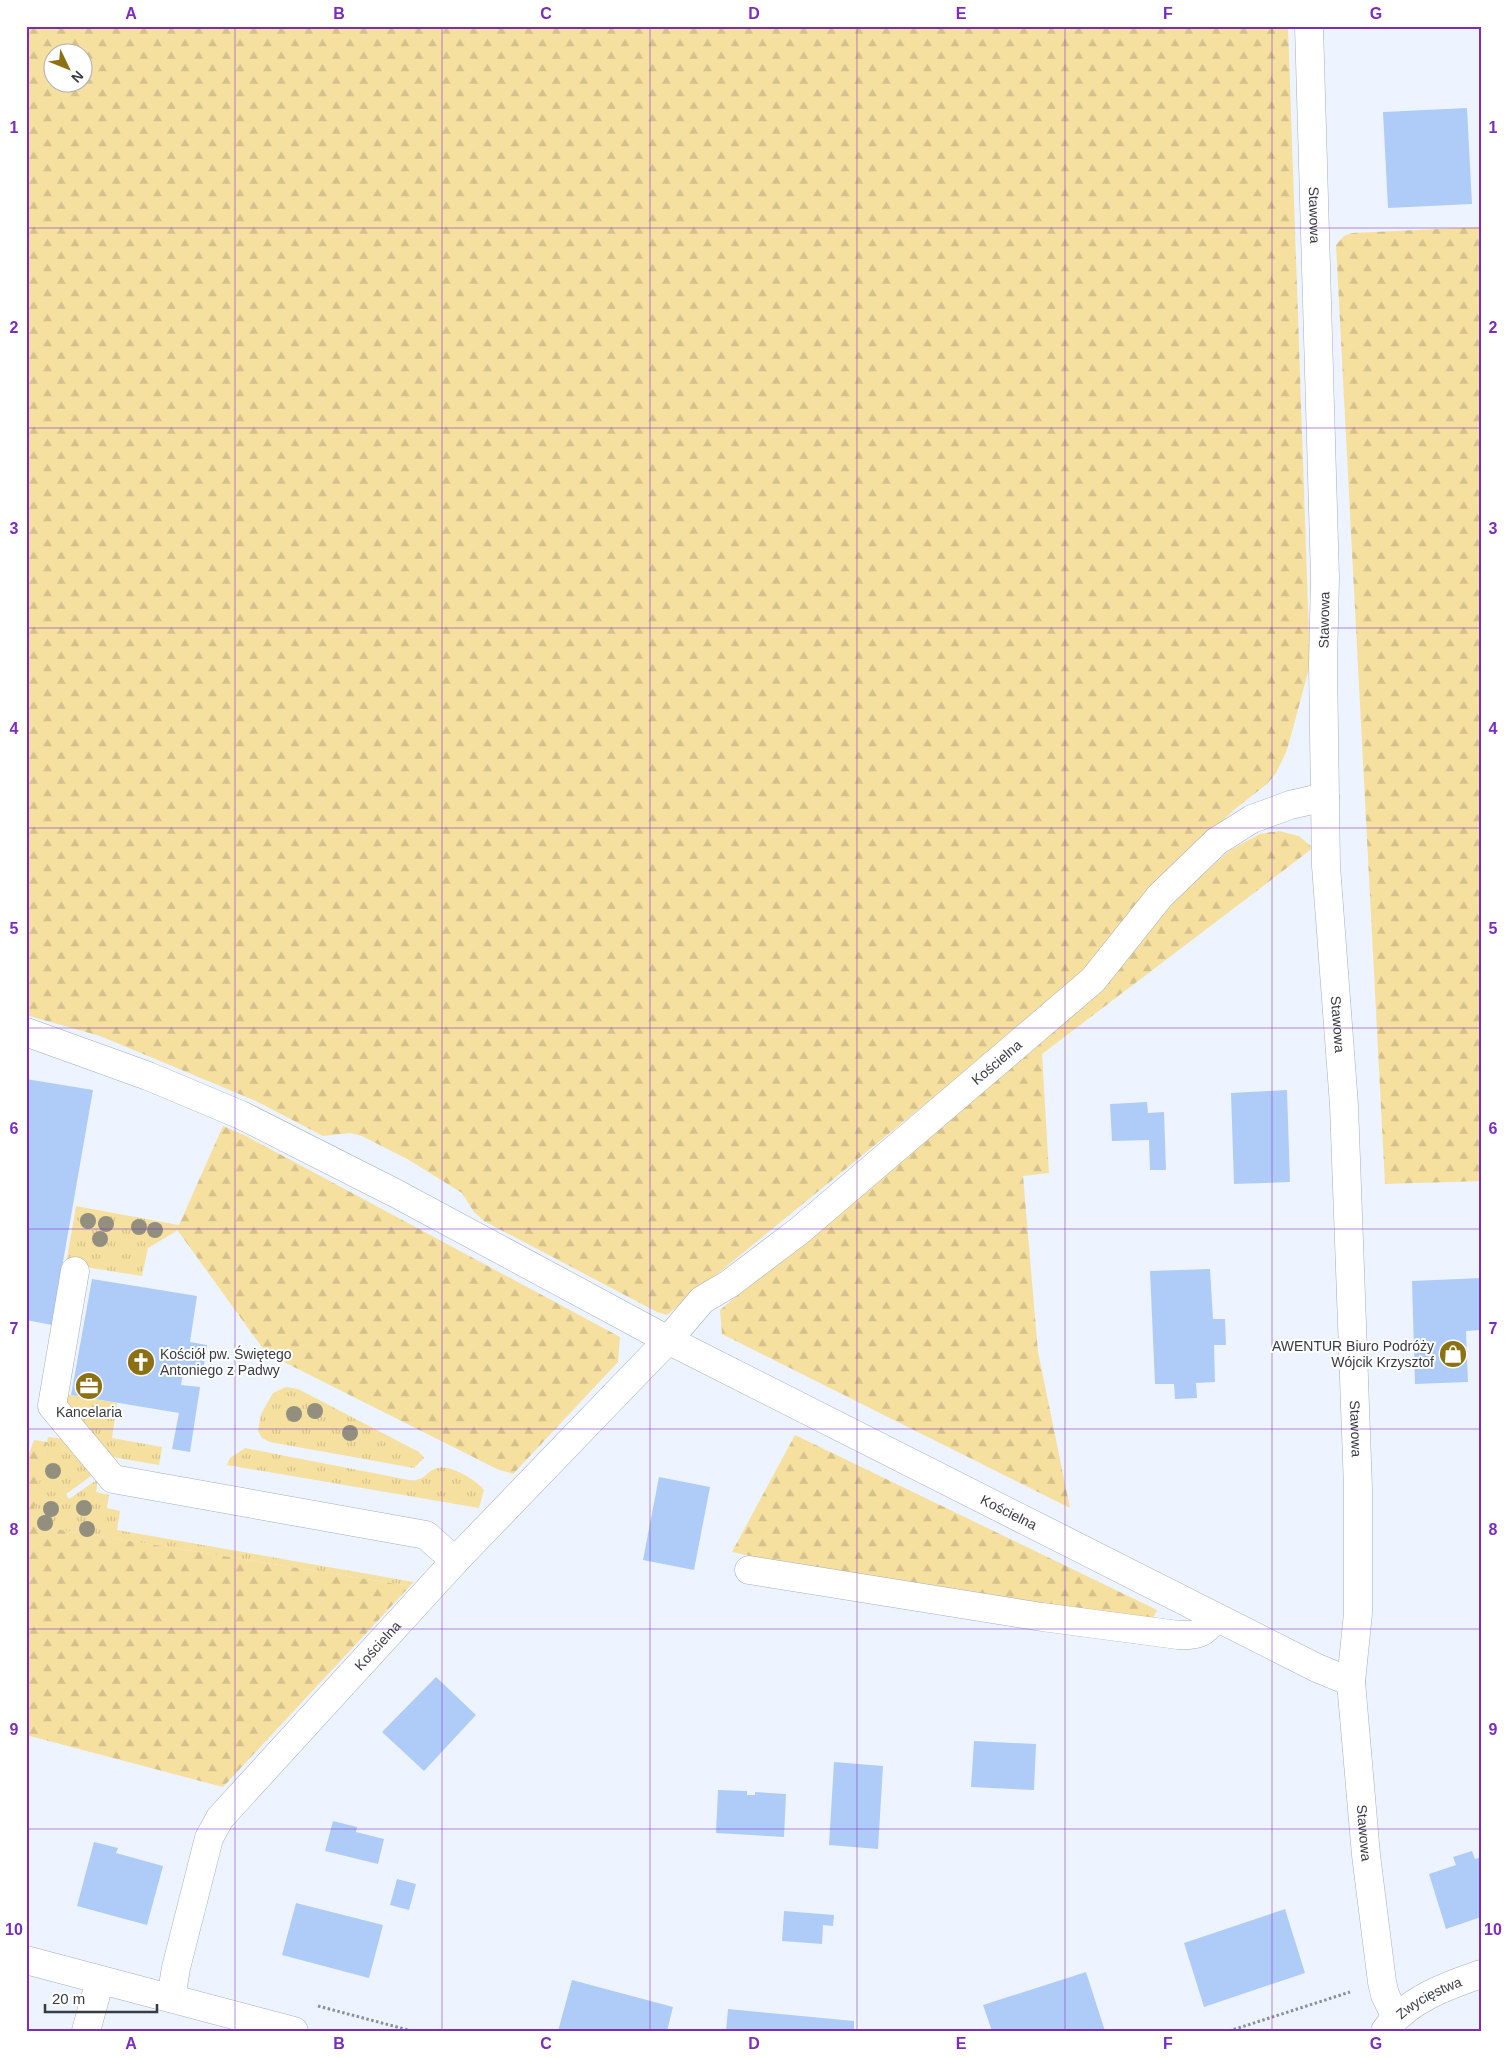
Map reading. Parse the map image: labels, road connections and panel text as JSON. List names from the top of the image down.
{
  "streets": {
    "street": ["Stawowa", "Kościelna", "Zwycięstwa"]
  },
  "crossings": [
    ["Stawowa", "Kościelna"],
    ["Stawowa", "Zwycięstwa"]
  ],
  "places": {
    "shop": ["AWENTUR Biuro Podróży Wójcik Krzysztof"],
    "church": ["Kościół pw. Świętego Antoniego z Padwy"],
    "office": ["Kancelaria"]
  },
  "scale_bar": "20 m",
  "north": "bottom right",
  "grid": {
    "columns": [
      "A",
      "B",
      "C",
      "D",
      "E",
      "F",
      "G"
    ],
    "rows": [
      "1",
      "2",
      "3",
      "4",
      "5",
      "6",
      "7",
      "8",
      "9",
      "10"
    ]
  }
}
